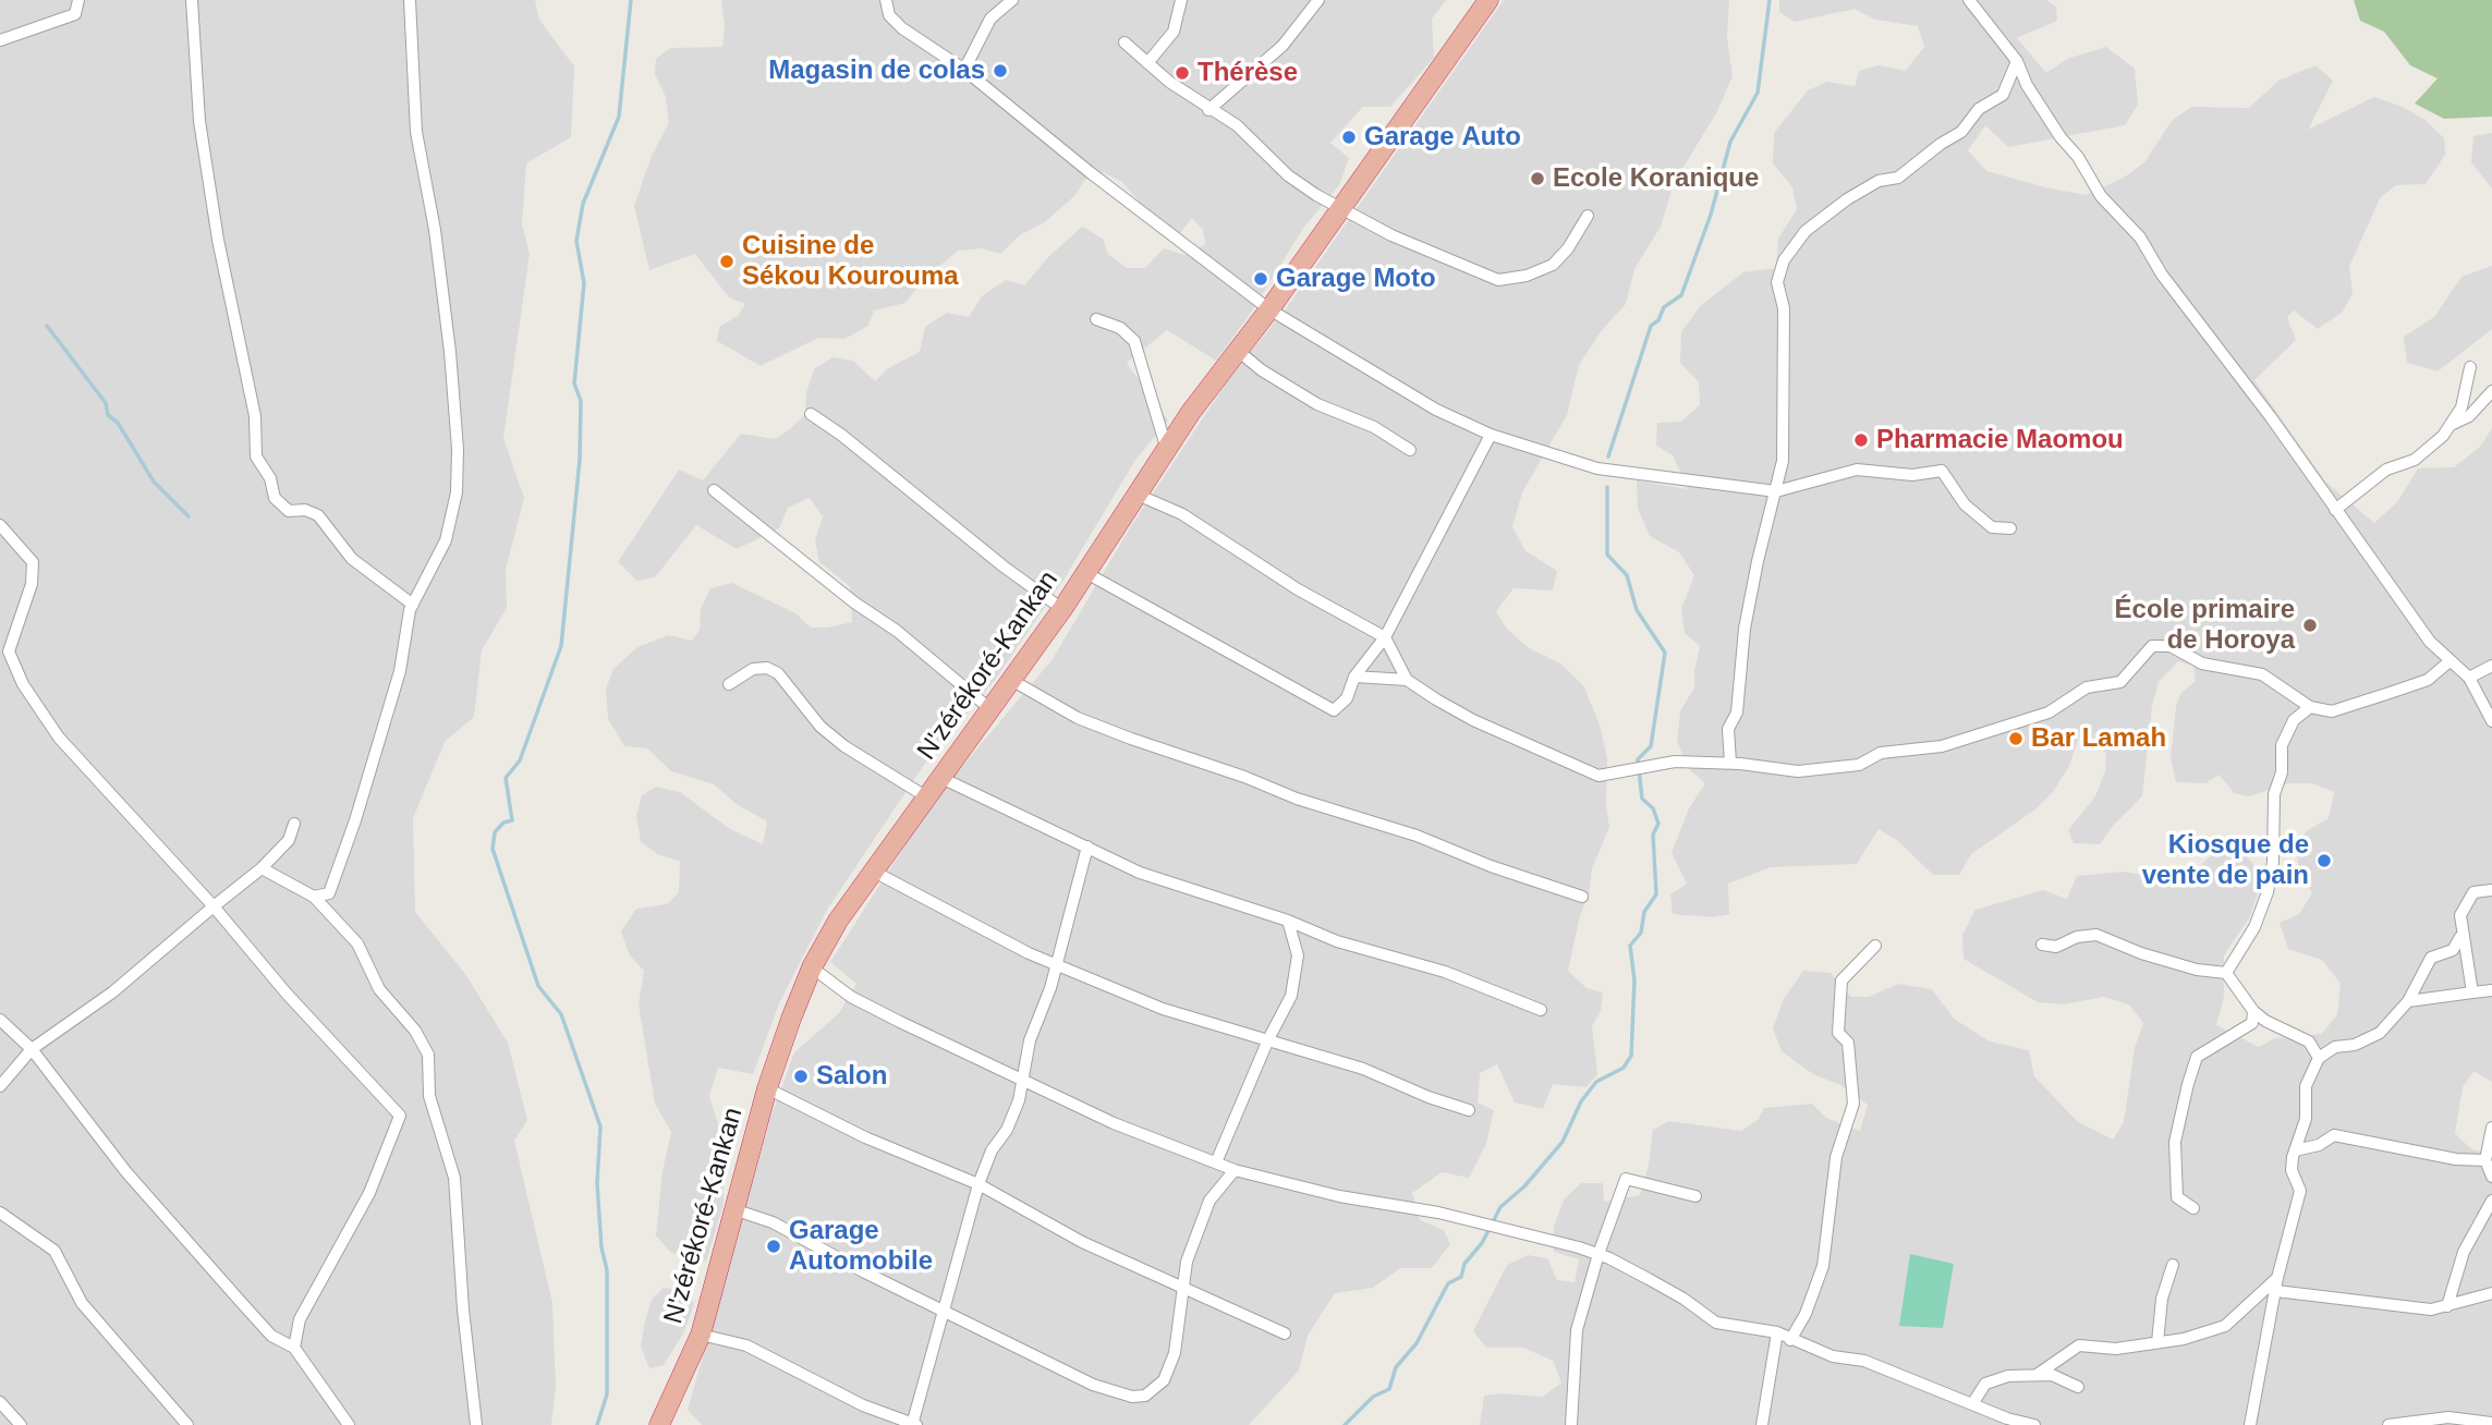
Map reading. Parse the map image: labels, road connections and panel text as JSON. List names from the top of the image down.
{
  "streets": {
    "highway": ["N'zérékoré-Kankan"]
  },
  "places": [
    "Magasin de colas",
    "Thérèse",
    "Garage Auto",
    "Ecole Koranique",
    "Cuisine de Sékou Kourouma",
    "Garage Moto",
    "Pharmacie Maomou",
    "École primaire de Horoya",
    "Bar Lamah",
    "Kiosque de vente de pain",
    "Salon",
    "Garage Automobile"
  ]
}
